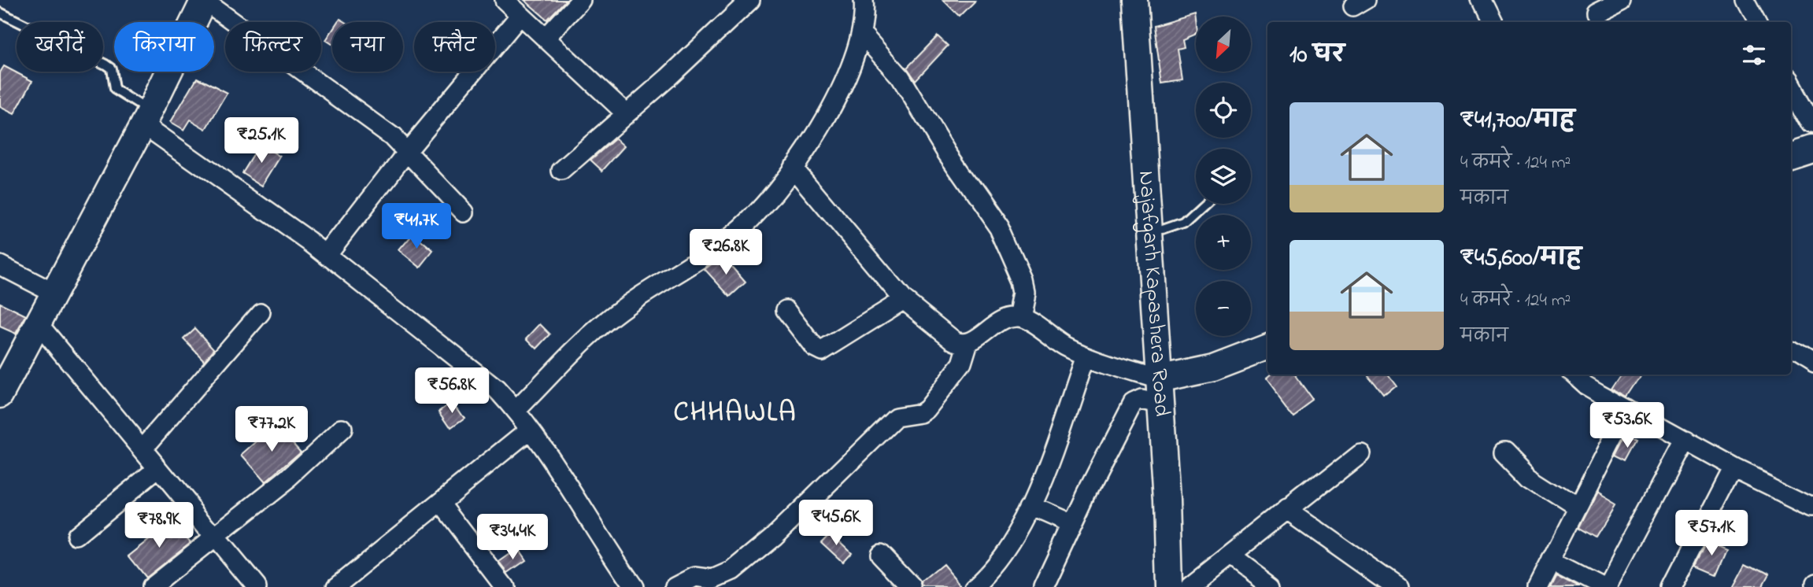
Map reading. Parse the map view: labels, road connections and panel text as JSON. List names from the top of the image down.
{
  "streets": {
    "main road": ["Najafgarh Kapashera Road"]
  },
  "districts": ["CHHAWLA"],
  "north": "bottom left",
  "page": {
    "map_buttons": ["+", "−"],
    "chip": [
      "खरीदें",
      "किराया",
      "फ़िल्टर",
      "नया",
      "फ़्लैट"
    ],
    "heading": "10 घर",
    "list": [
      {
        "name": "₹41,700/माह",
        "note": "4 कमरे · 124 m² · मकान"
      },
      {
        "name": "₹45,600/माह",
        "note": "4 कमरे · 124 m² · मकान"
      }
    ],
    "price": [
      "₹25.1K",
      "₹41.7K",
      "₹26.8K",
      "₹56.8K",
      "₹53.6K",
      "₹77.2K",
      "₹45.6K",
      "₹78.9K",
      "₹57.1K",
      "₹34.4K"
    ]
  }
}
